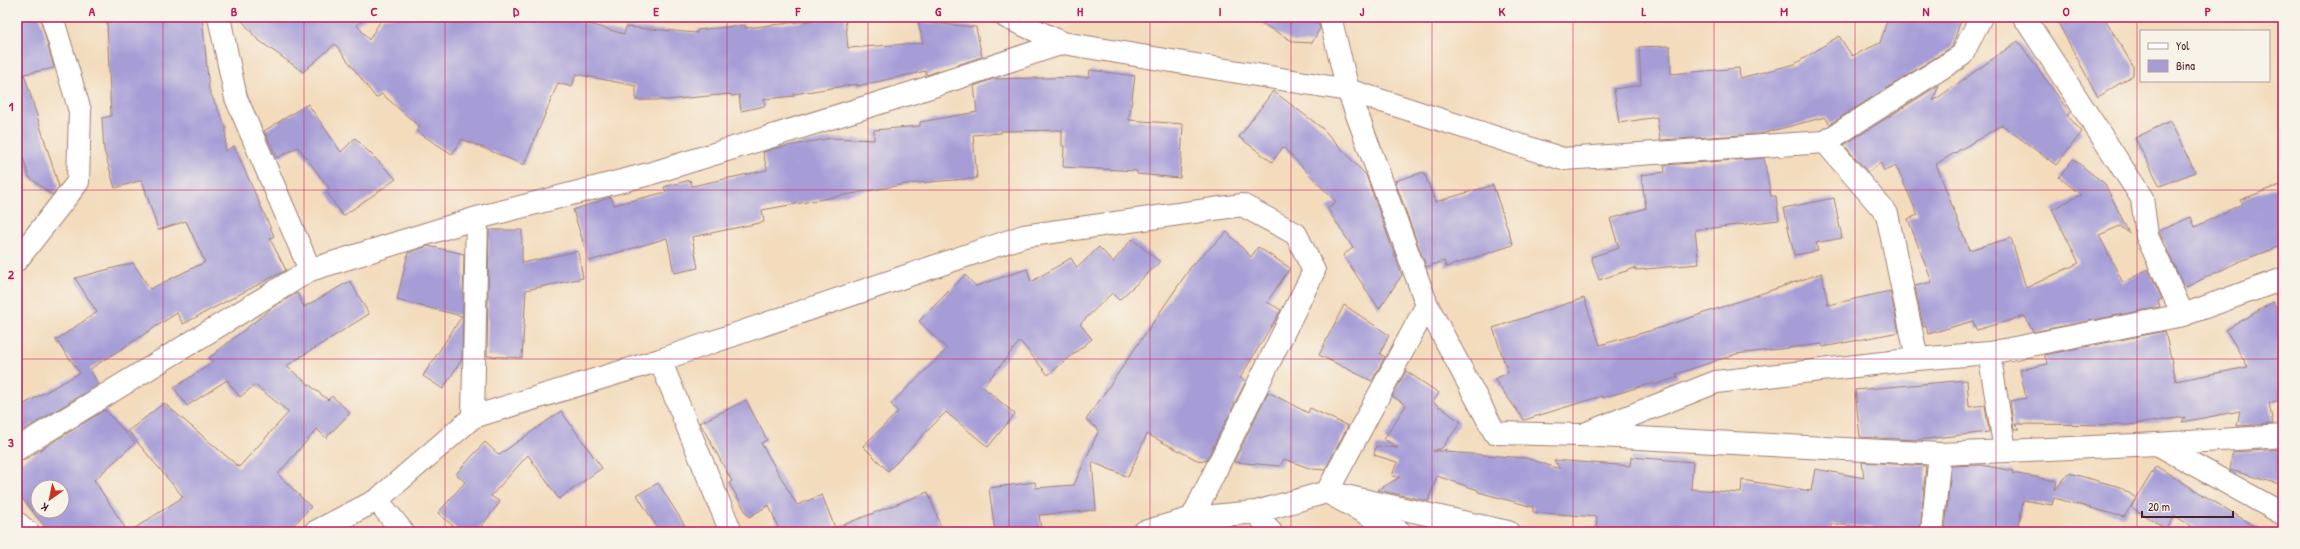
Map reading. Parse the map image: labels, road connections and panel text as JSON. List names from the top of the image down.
{
  "legend": ["Yol", "Bina"],
  "scale_bar": "20 m",
  "north": "bottom left",
  "grid": {
    "columns": [
      "A",
      "B",
      "C",
      "D",
      "E",
      "F",
      "G",
      "H",
      "I",
      "J",
      "K",
      "L",
      "M",
      "N",
      "O",
      "P"
    ],
    "rows": ["1", "2", "3"]
  }
}
